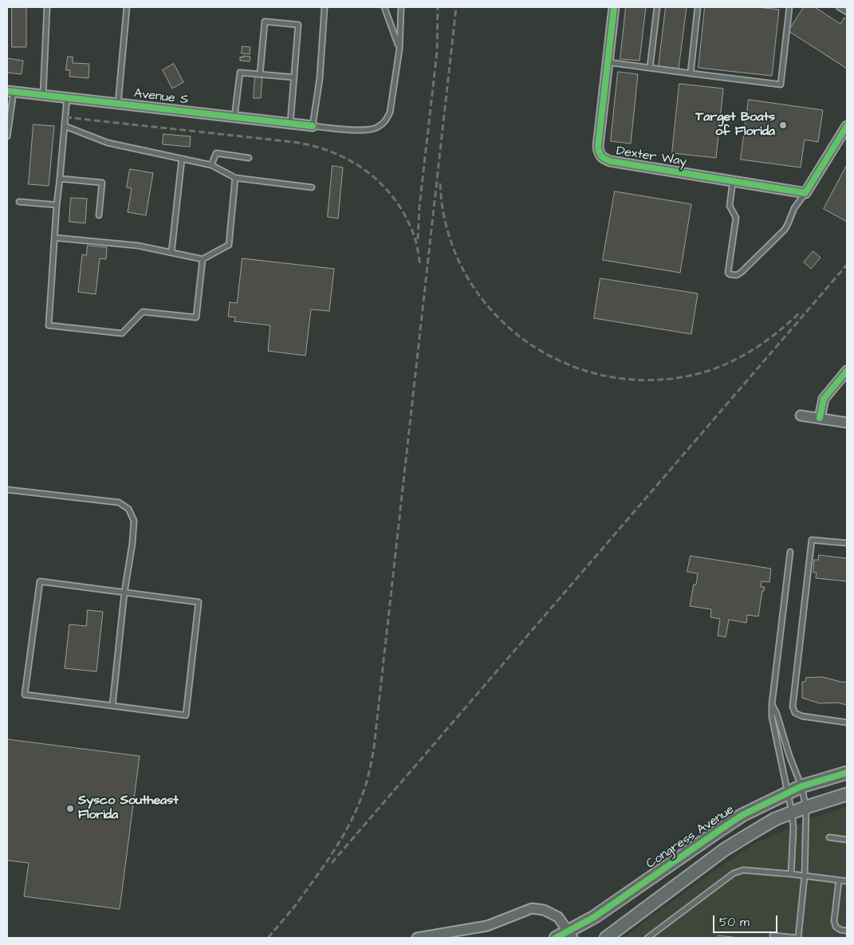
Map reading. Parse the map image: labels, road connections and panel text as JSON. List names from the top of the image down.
{
  "streets": {
    "street": ["Avenue S", "Dexter Way", "Congress Avenue"]
  },
  "places": ["Target Boats of Florida", "Sysco Southeast Florida"],
  "scale_bar": "50 m"
}
